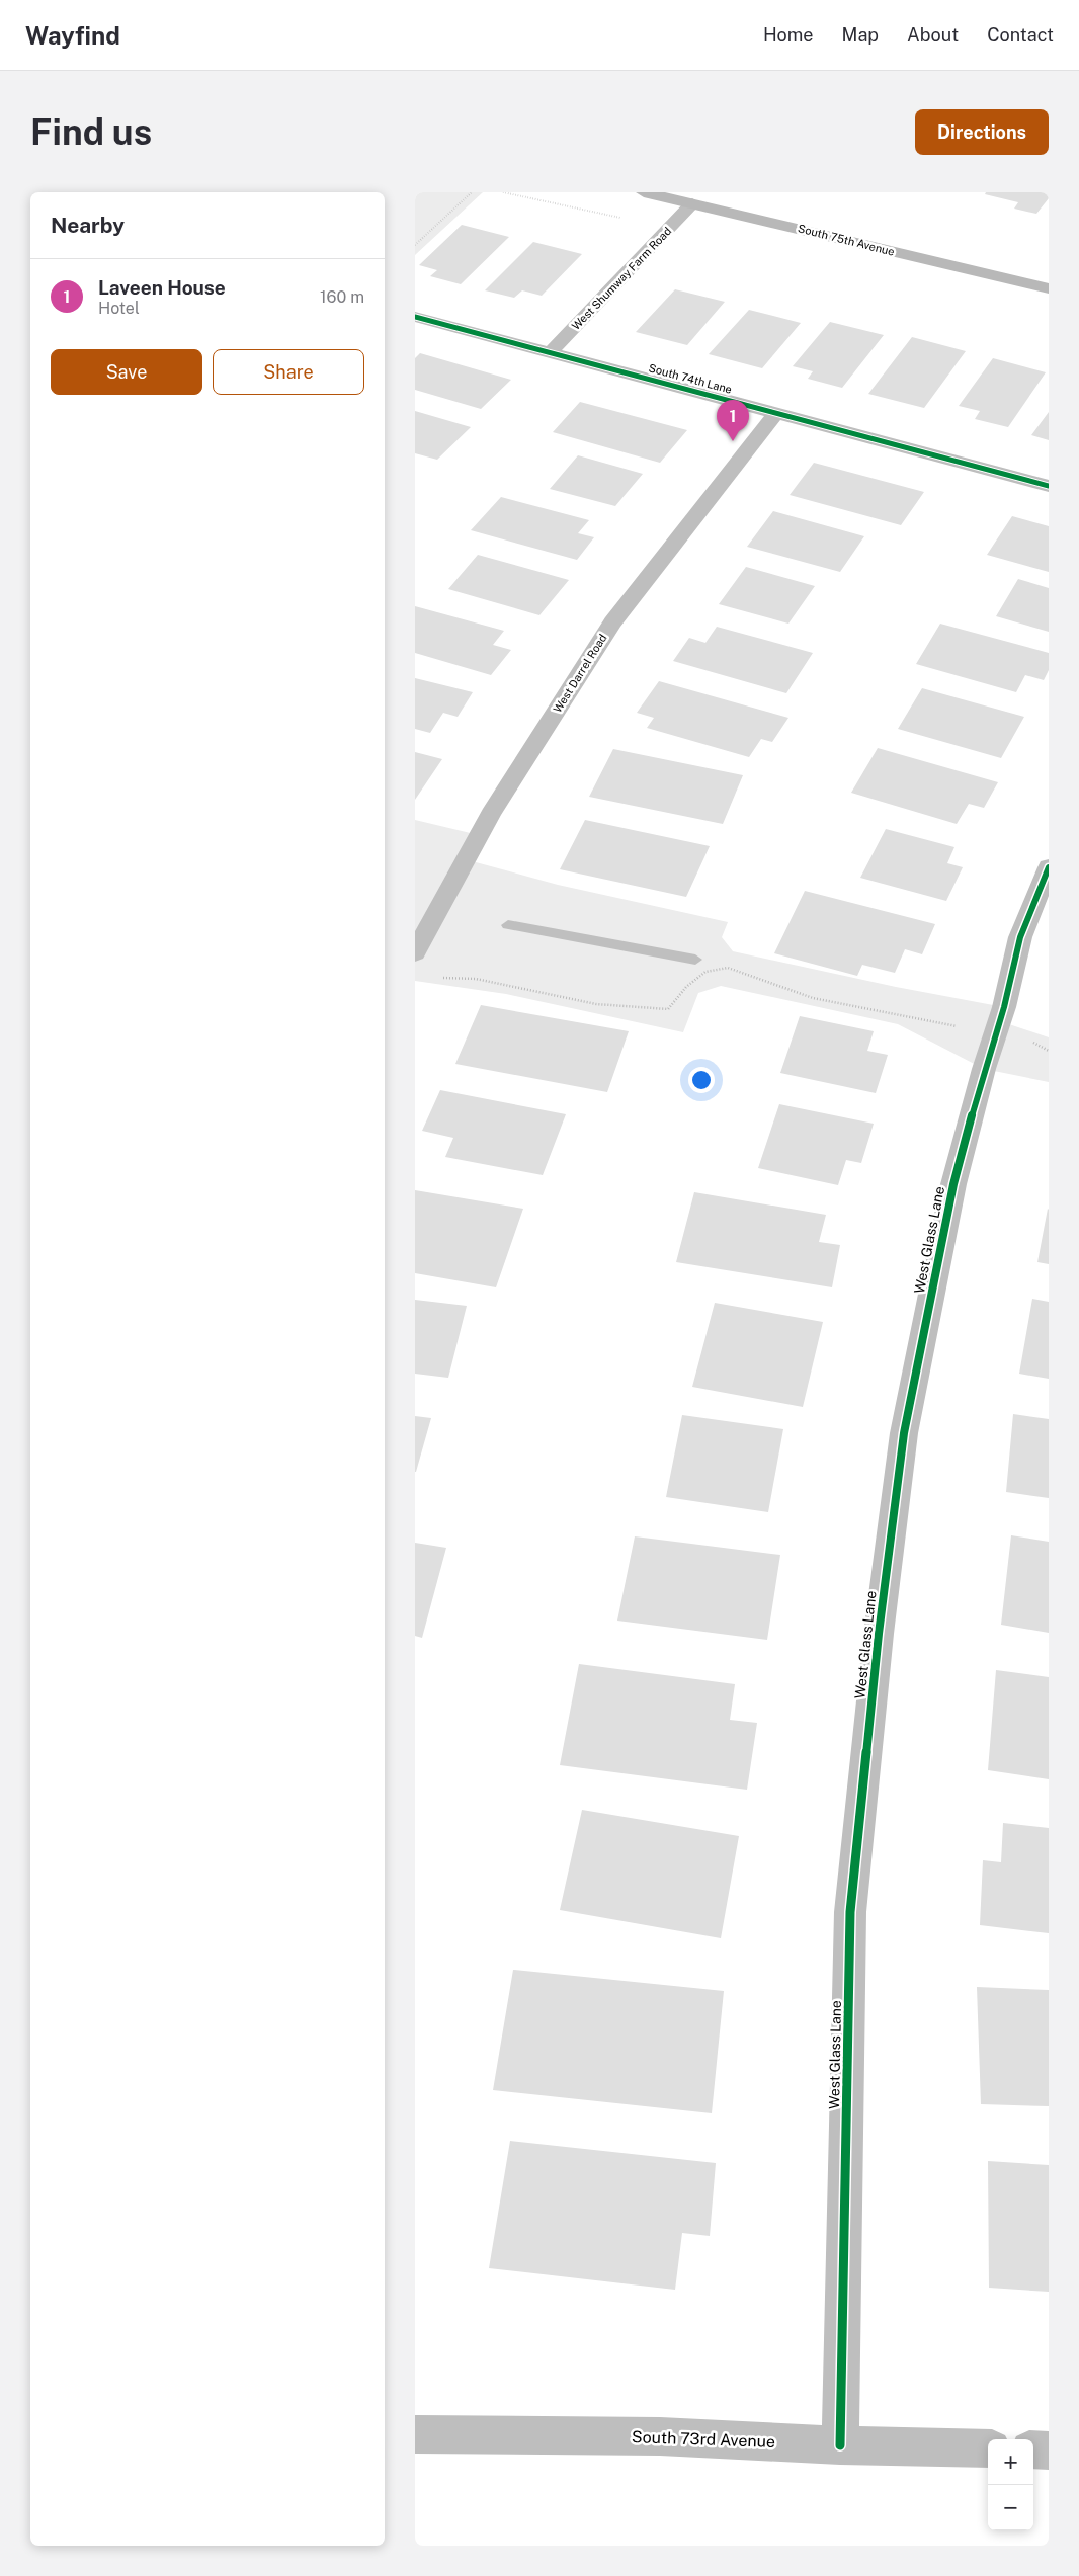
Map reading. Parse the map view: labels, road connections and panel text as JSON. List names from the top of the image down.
{
  "streets": {
    "main road": ["South 75th Avenue"],
    "street": [
      "West Shumway Farm Road",
      "South 74th Lane",
      "West Darrel Road",
      "West Glass Lane",
      "South 73rd Avenue"
    ]
  },
  "crossings": [
    ["South 75th Avenue", "West Shumway Farm Road"],
    ["West Shumway Farm Road", "South 74th Lane"],
    ["South 74th Lane", "West Darrel Road"],
    ["West Glass Lane", "South 73rd Avenue"]
  ],
  "page": {
    "header": "Wayfind",
    "nav": [
      "Home",
      "Map",
      "About",
      "Contact"
    ],
    "buttons": [
      "Directions",
      ["Save", "Share"]
    ],
    "title": "Find us",
    "heading": "Nearby",
    "list": [
      {
        "mark": "1",
        "name": "Laveen House",
        "note": "Hotel",
        "value": "160 m"
      }
    ],
    "pins": "1",
    "map_buttons": ["+", "−"]
  }
}
